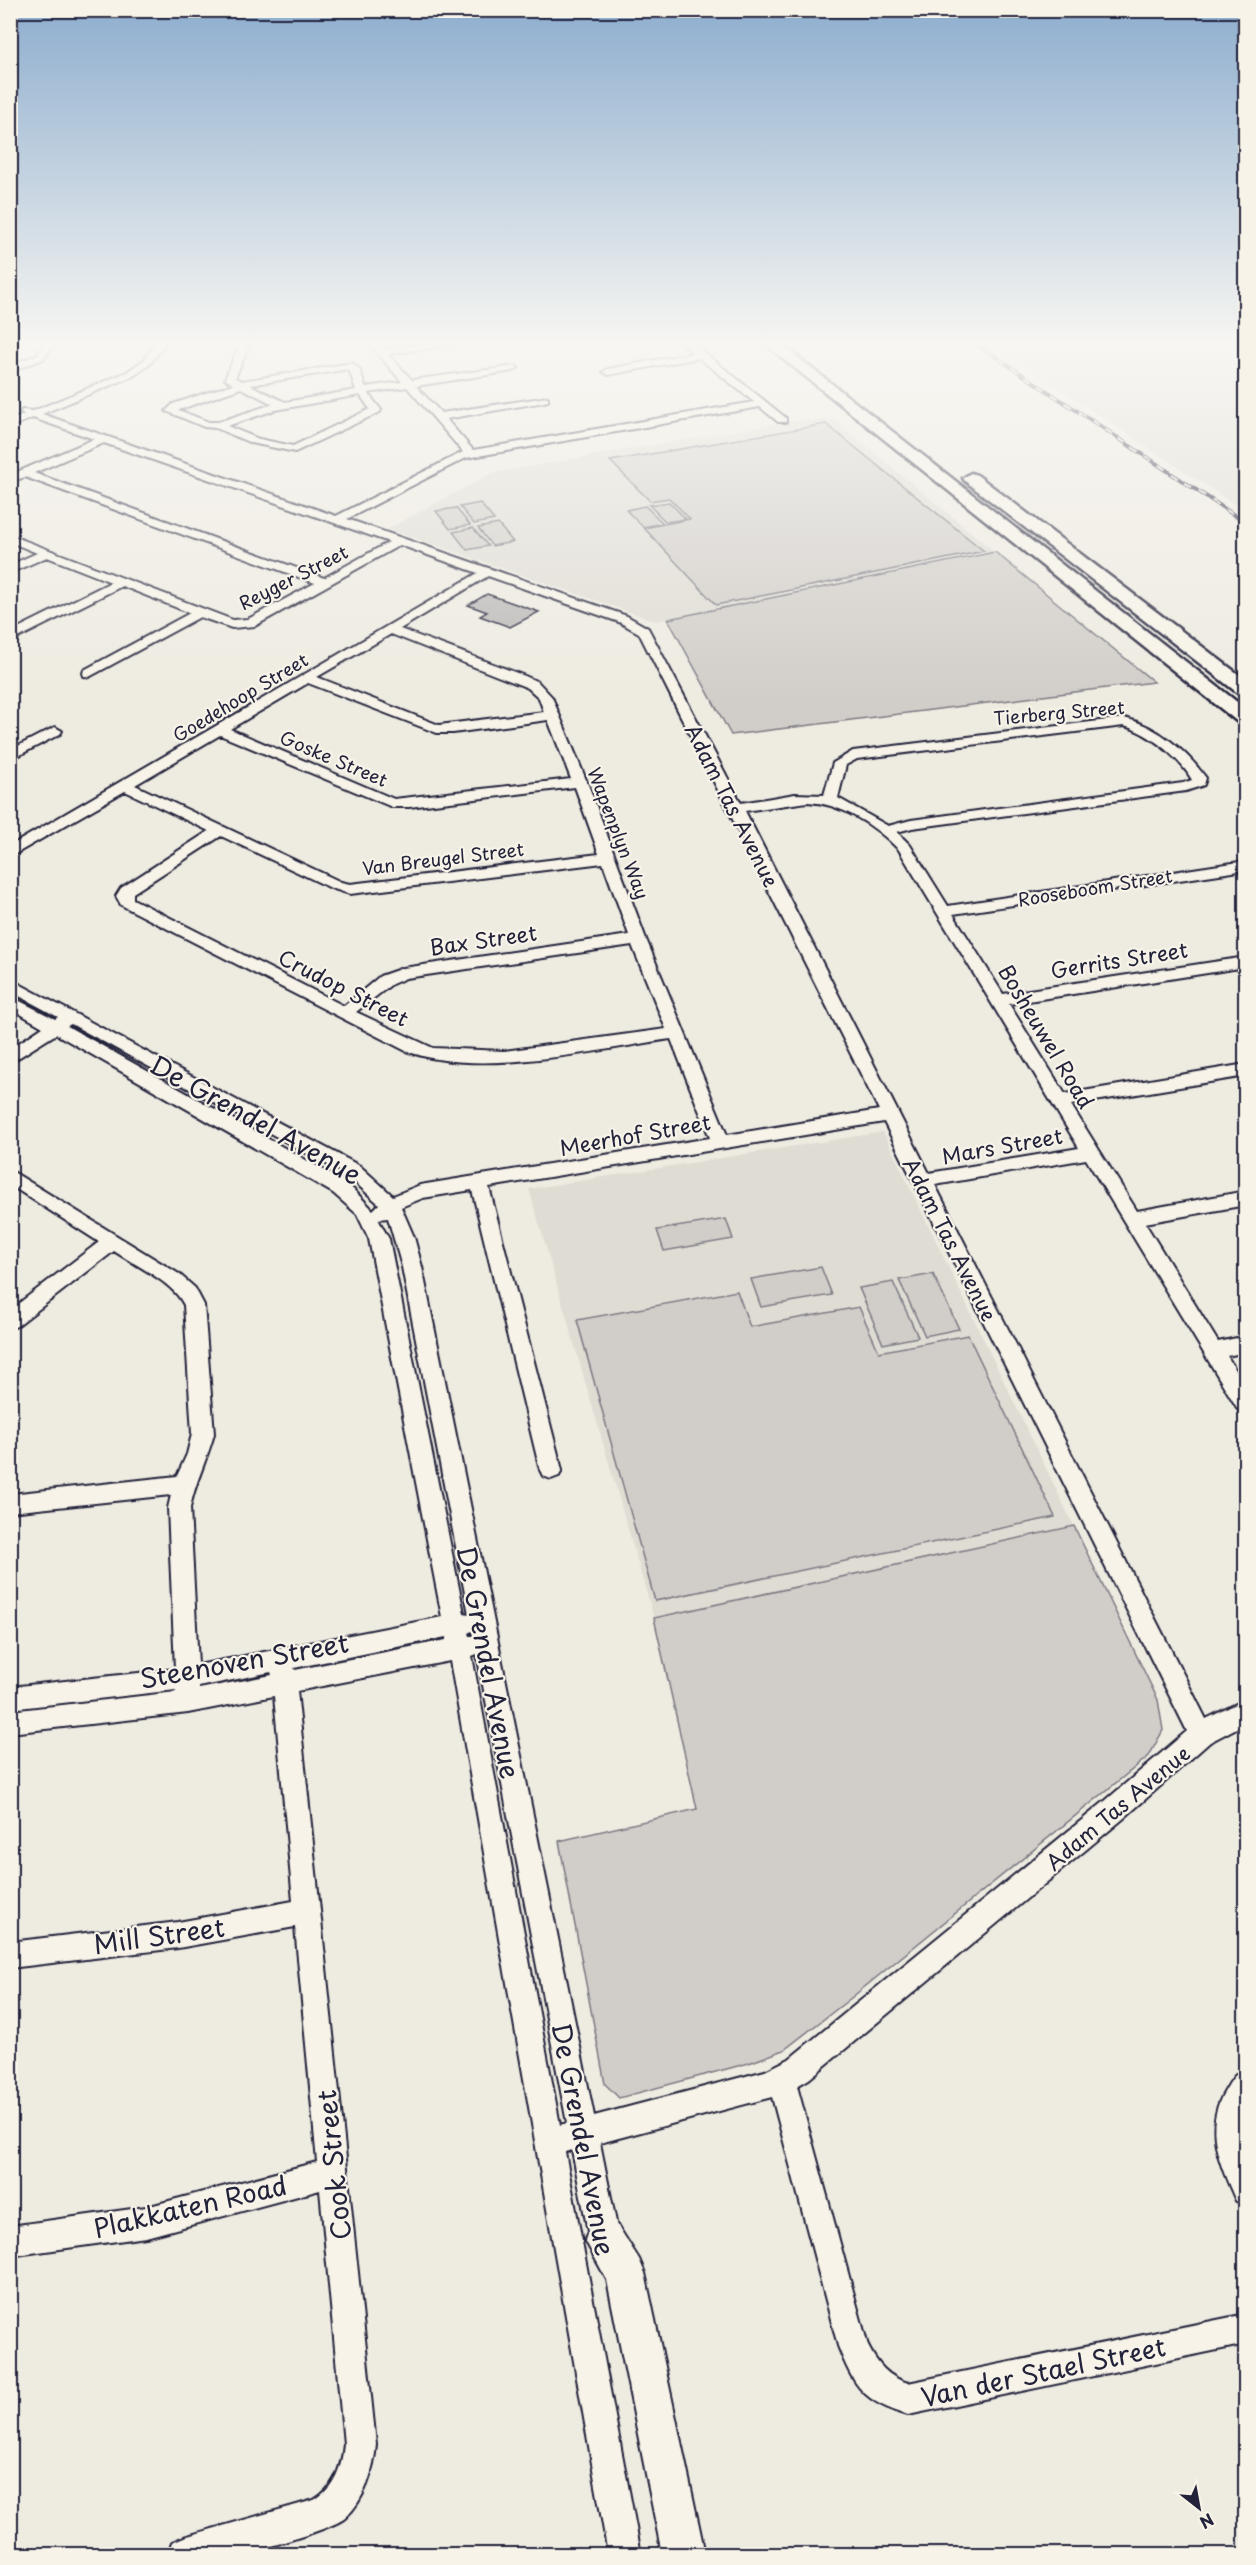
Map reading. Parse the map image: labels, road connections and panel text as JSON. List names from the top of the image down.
{
  "streets": {
    "street": [
      "Reyger Street",
      "Goedehoop Street",
      "Tierberg Street",
      "Goske Street",
      "Adam Tas Avenue",
      "Wapenplyn Way",
      "Van Breugel Street",
      "Rooseboom Street",
      "Bax Street",
      "Gerrits Street",
      "Crudop Street",
      "Bosheuwel Road",
      "De Grendel Avenue",
      "Meerhof Street",
      "Mars Street",
      "Steenoven Street",
      "Mill Street",
      "Cook Street",
      "Plakkaten Road",
      "Van der Stael Street"
    ]
  },
  "crossings": [
    ["Reyger Street", "Adam Tas Avenue"],
    ["Goedehoop Street", "Goske Street"],
    ["Goedehoop Street", "Adam Tas Avenue"],
    ["Goedehoop Street", "Wapenplyn Way"],
    ["Goedehoop Street", "Van Breugel Street"],
    ["Tierberg Street", "Bosheuwel Road"],
    ["Goske Street", "Wapenplyn Way"],
    ["Adam Tas Avenue", "Bosheuwel Road"],
    ["Adam Tas Avenue", "De Grendel Avenue"],
    ["Adam Tas Avenue", "Meerhof Street"],
    ["Adam Tas Avenue", "Mars Street"],
    ["Adam Tas Avenue", "Van der Stael Street"],
    ["Wapenplyn Way", "Van Breugel Street"],
    ["Wapenplyn Way", "Bax Street"],
    ["Wapenplyn Way", "Crudop Street"],
    ["Wapenplyn Way", "Meerhof Street"],
    ["Van Breugel Street", "Crudop Street"],
    ["Rooseboom Street", "Bosheuwel Road"],
    ["Bax Street", "Crudop Street"],
    ["Gerrits Street", "Bosheuwel Road"],
    ["Bosheuwel Road", "Mars Street"],
    ["De Grendel Avenue", "Meerhof Street"],
    ["De Grendel Avenue", "Steenoven Street"],
    ["Steenoven Street", "Cook Street"],
    ["Mill Street", "Cook Street"],
    ["Cook Street", "Plakkaten Road"]
  ],
  "north": "bottom right"
}
